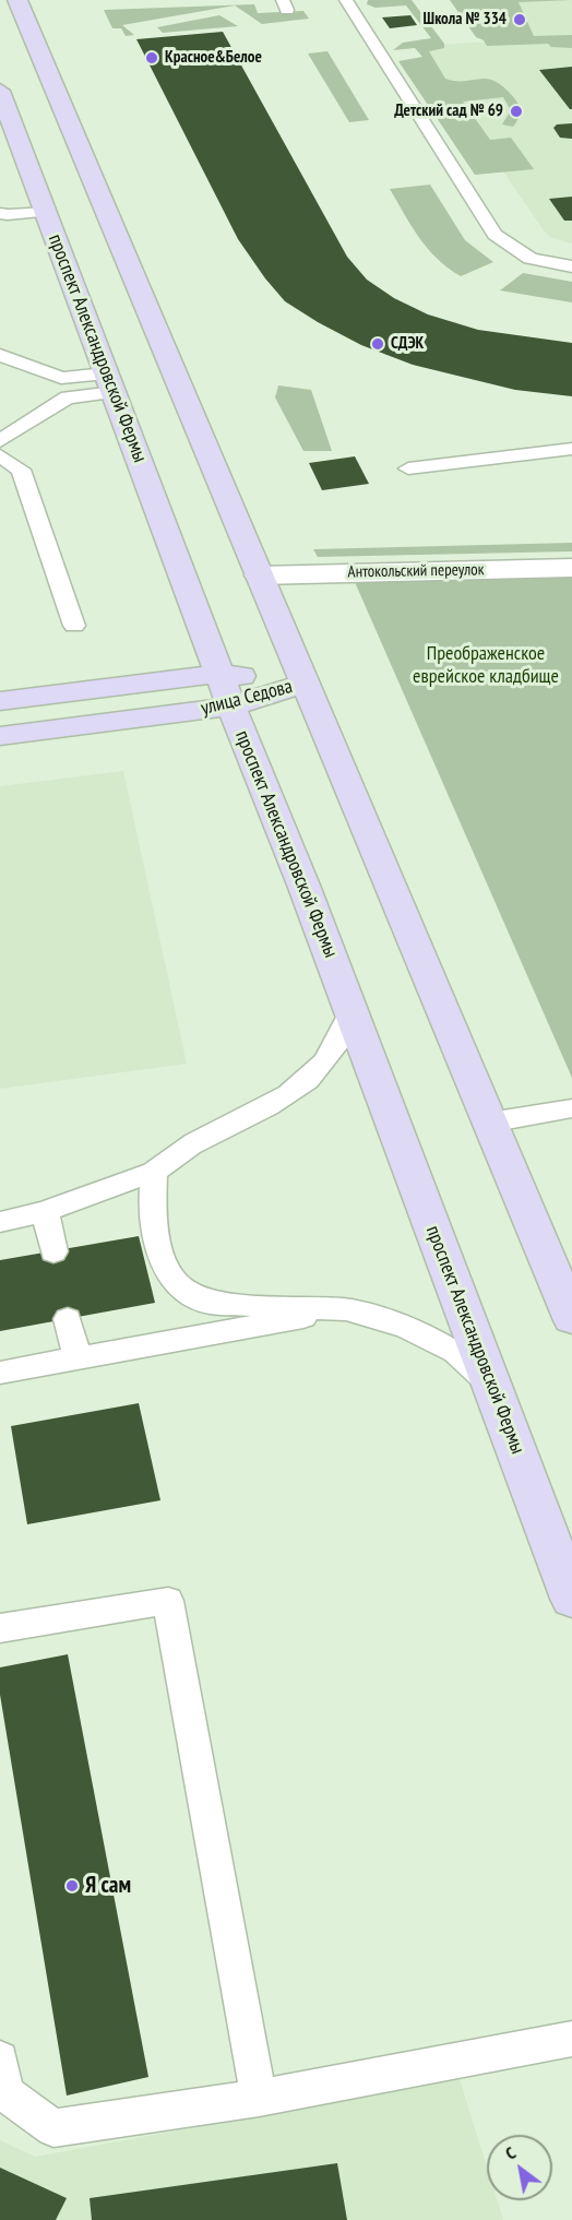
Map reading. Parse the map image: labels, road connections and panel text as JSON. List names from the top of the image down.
{
  "streets": {
    "main road": ["проспект Александровской Фермы", "улица Седова"],
    "street": ["Антокольский переулок"]
  },
  "crossings": [
    ["проспект Александровской Фермы", "улица Седова"]
  ],
  "parks": ["Преображенское еврейское кладбище"],
  "places": [
    "Школа № 334",
    "Красное&Белое",
    "Детский сад № 69",
    "СДЭК",
    "Я сам"
  ],
  "north": "top left"
}
